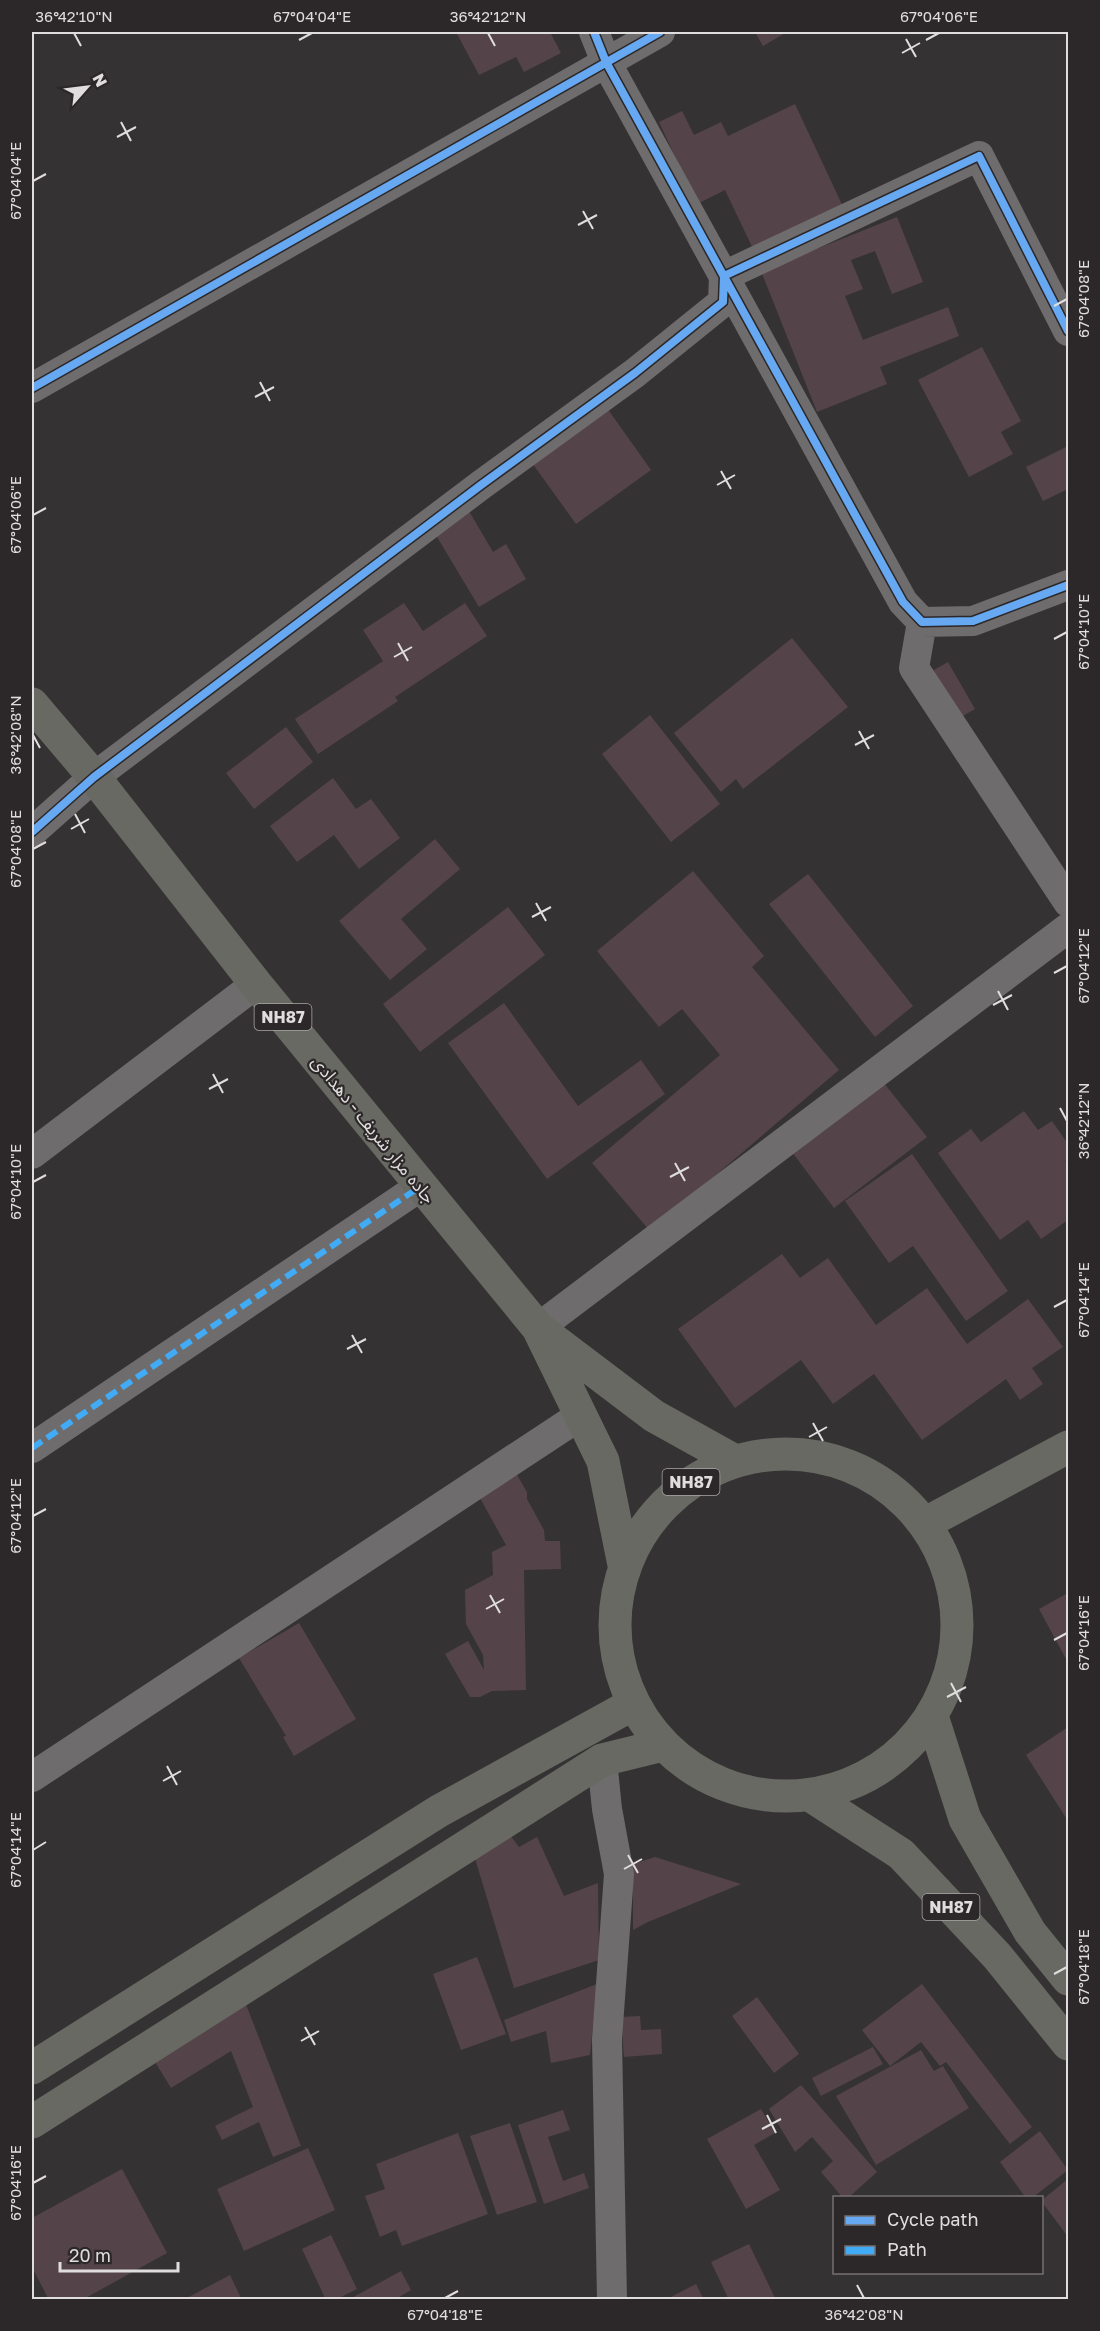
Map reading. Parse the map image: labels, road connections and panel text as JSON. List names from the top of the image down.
{
  "streets": {
    "main road": ["NH87", "جاده مزار شریف - دهدادی"]
  },
  "crossings": [
    ["NH87", "جاده مزار شریف - دهدادی"]
  ],
  "legend": ["Cycle path", "Path"],
  "scale_bar": "20 m",
  "north": "top right",
  "coordinates": [
    "36°42'10\"N",
    "67°04'04\"E",
    "36°42'12\"N",
    "67°04'06\"E",
    "67°04'08\"E",
    "67°04'10\"E",
    "36°42'08\"N",
    "67°04'12\"E",
    "67°04'14\"E",
    "67°04'16\"E",
    "67°04'18\"E"
  ]
}
